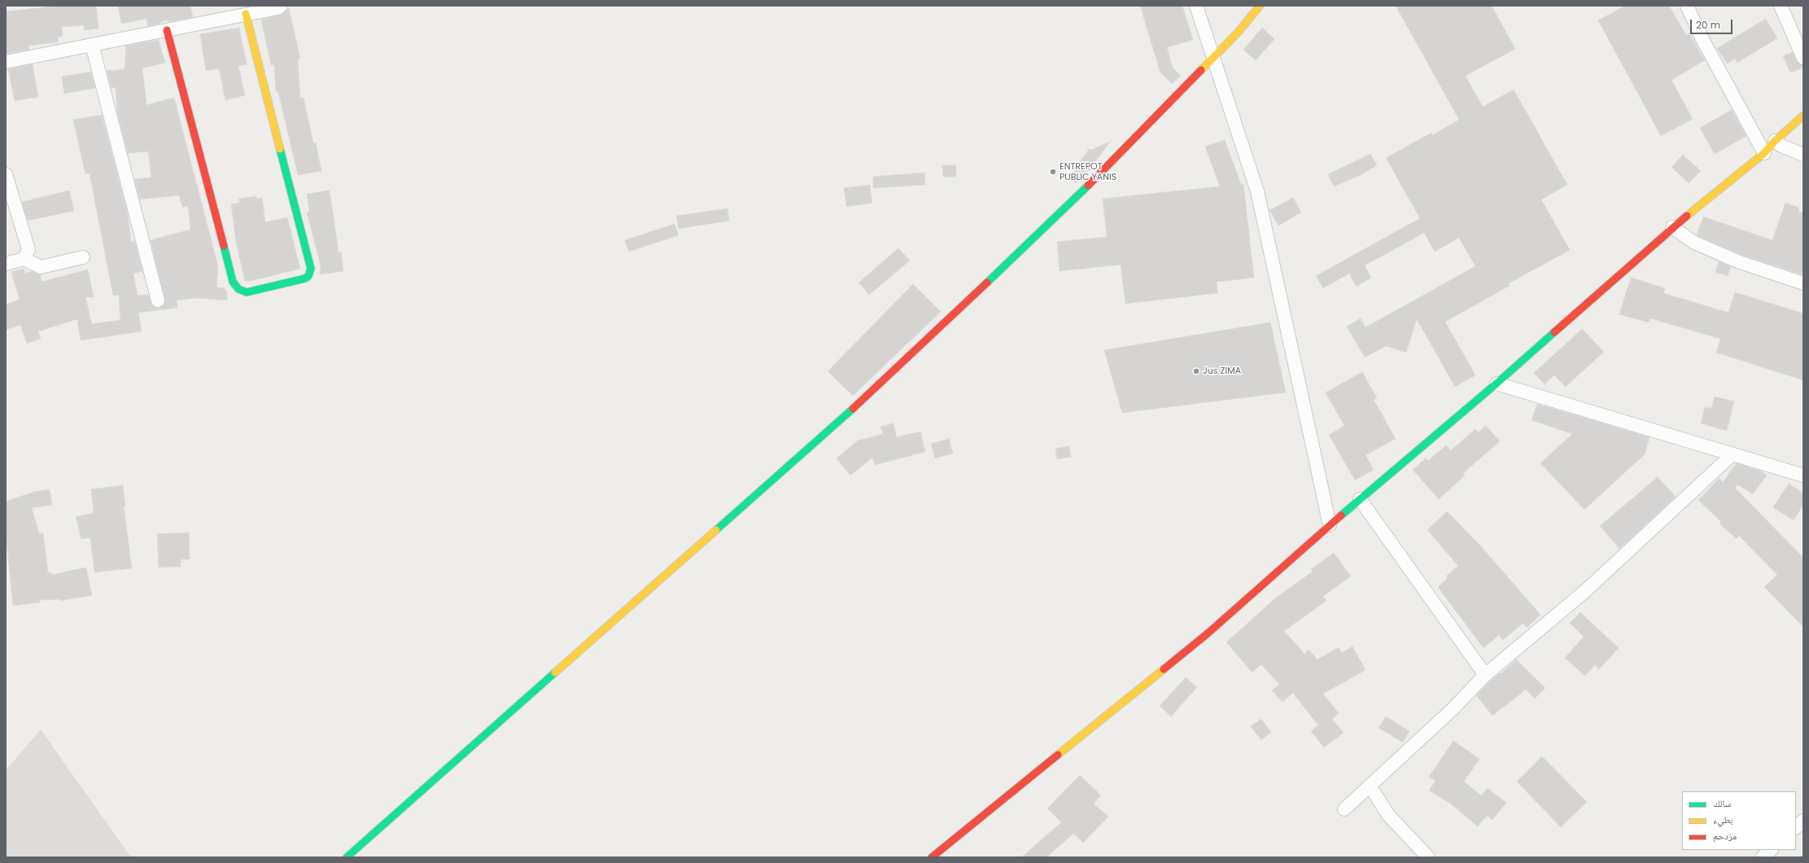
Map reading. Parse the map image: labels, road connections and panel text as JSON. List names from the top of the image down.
{
  "places": ["ENTREPOT PUBLIC YANIS", "Jus ZIMA"],
  "legend": ["سالك", "بطيء", "مزدحم"],
  "scale_bar": "20 m"
}
